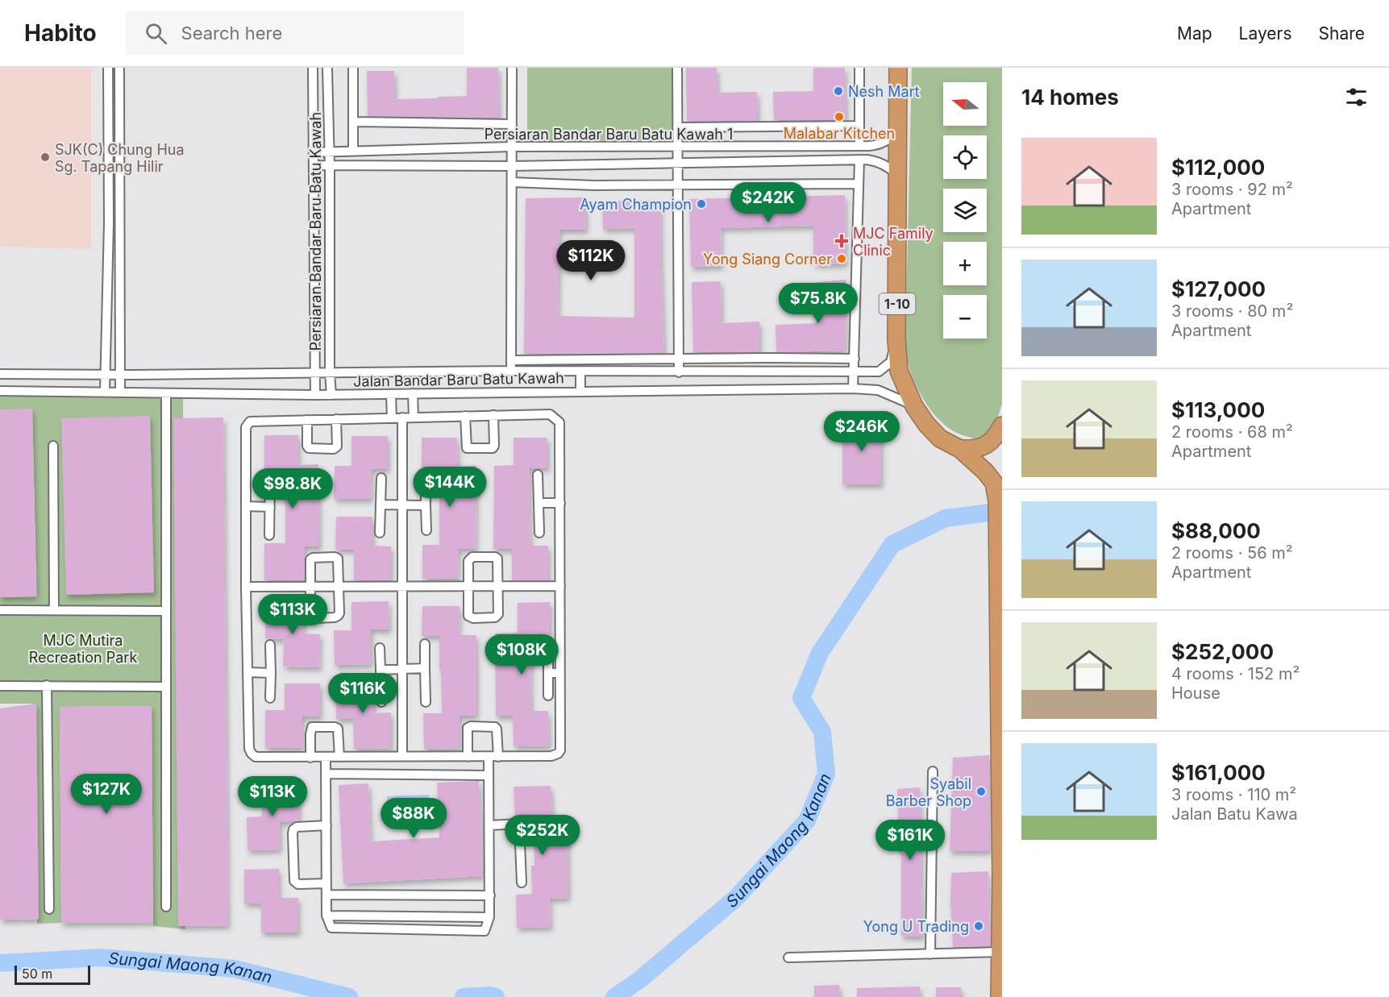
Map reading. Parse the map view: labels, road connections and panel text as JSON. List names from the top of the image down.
{
  "streets": {
    "highway": ["1-10"],
    "street": ["Persiaran Bandar Baru Batu Kawah 1", "Persiaran Bandar Baru Batu Kawah", "Jalan Bandar Baru Batu Kawah"]
  },
  "crossings": [
    ["Persiaran Bandar Baru Batu Kawah 1", "Persiaran Bandar Baru Batu Kawah"],
    ["Persiaran Bandar Baru Batu Kawah 1", "1-10"],
    ["Persiaran Bandar Baru Batu Kawah", "Jalan Bandar Baru Batu Kawah"],
    ["1-10", "Jalan Bandar Baru Batu Kawah"]
  ],
  "water": ["Sungai Maong Kanan"],
  "parks": ["MJC Mutira Recreation Park"],
  "places": {
    "other": [
      "Nesh Mart",
      "Malabar Kitchen",
      "SJK(C) Chung Hua Sg. Tapang Hilir",
      "Ayam Champion",
      "Yong Siang Corner",
      "Syabil Barber Shop",
      "Yong U Trading"
    ],
    "health": ["MJC Family Clinic"]
  },
  "scale_bar": "50 m",
  "north": "left",
  "page": {
    "header": "Habito",
    "search": "Search here",
    "nav": ["Map", "Layers", "Share"],
    "heading": "14 homes",
    "map_buttons": ["+", "−"],
    "list": [
      {
        "name": "$112,000",
        "note": "3 rooms · 92 m² · Apartment"
      },
      {
        "name": "$127,000",
        "note": "3 rooms · 80 m² · Apartment"
      },
      {
        "name": "$113,000",
        "note": "2 rooms · 68 m² · Apartment"
      },
      {
        "name": "$88,000",
        "note": "2 rooms · 56 m² · Apartment"
      },
      {
        "name": "$252,000",
        "note": "4 rooms · 152 m² · House"
      },
      {
        "name": "$161,000",
        "note": "3 rooms · 110 m² · Jalan Batu Kawa"
      }
    ],
    "price": [
      "$242K",
      "$112K",
      "$75.8K",
      "$246K",
      "$144K",
      "$98.8K",
      "$113K",
      "$108K",
      "$116K",
      "$127K",
      "$113K",
      "$88K",
      "$252K",
      "$161K"
    ],
    "scale": "50 m"
  }
}
